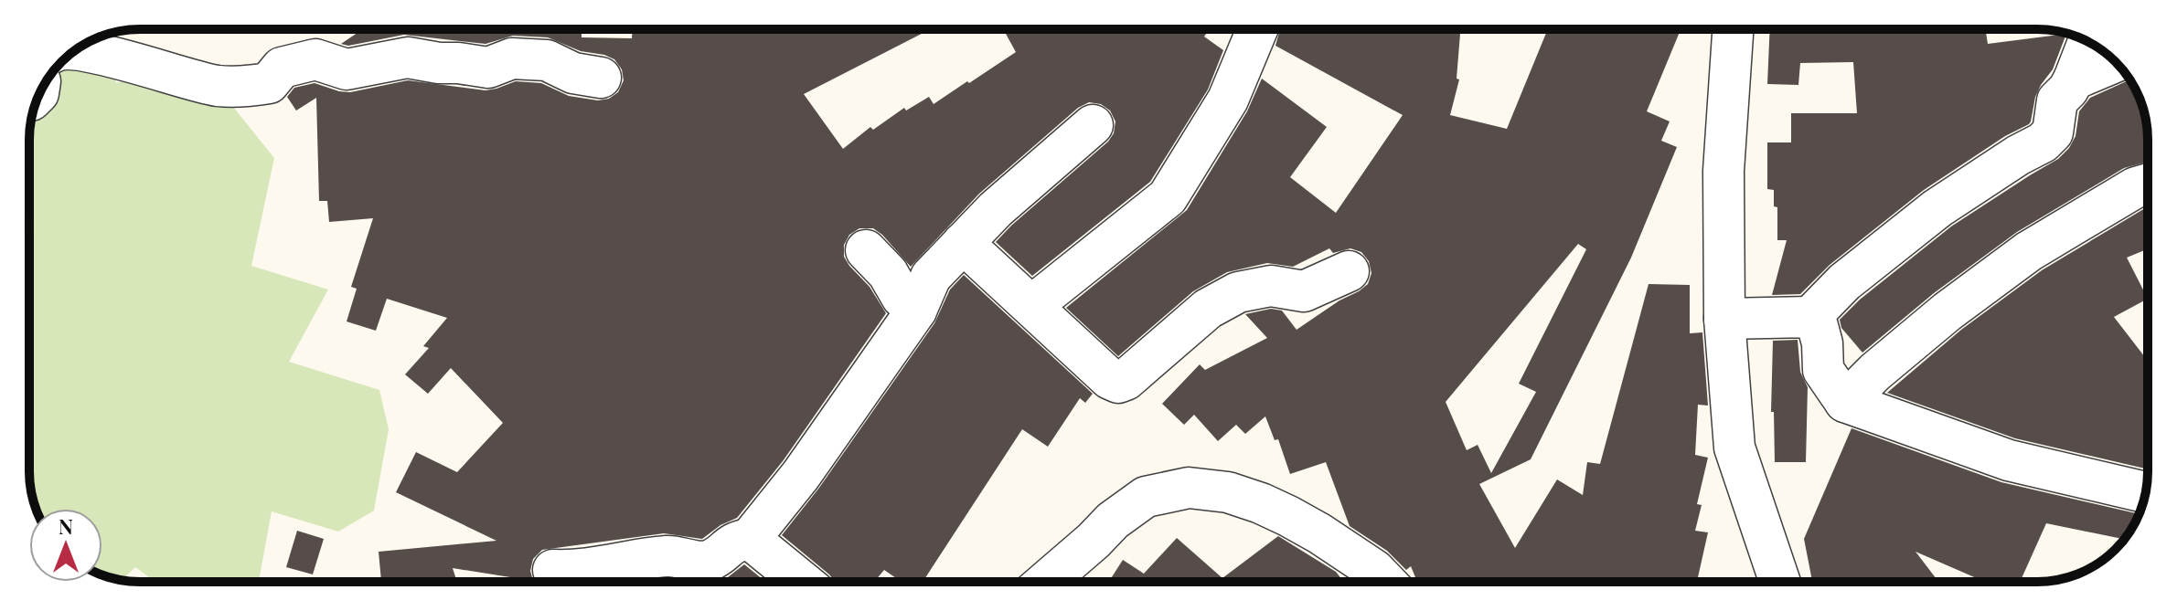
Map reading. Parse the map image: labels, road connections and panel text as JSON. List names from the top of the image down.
{
  "north": "top"
}
